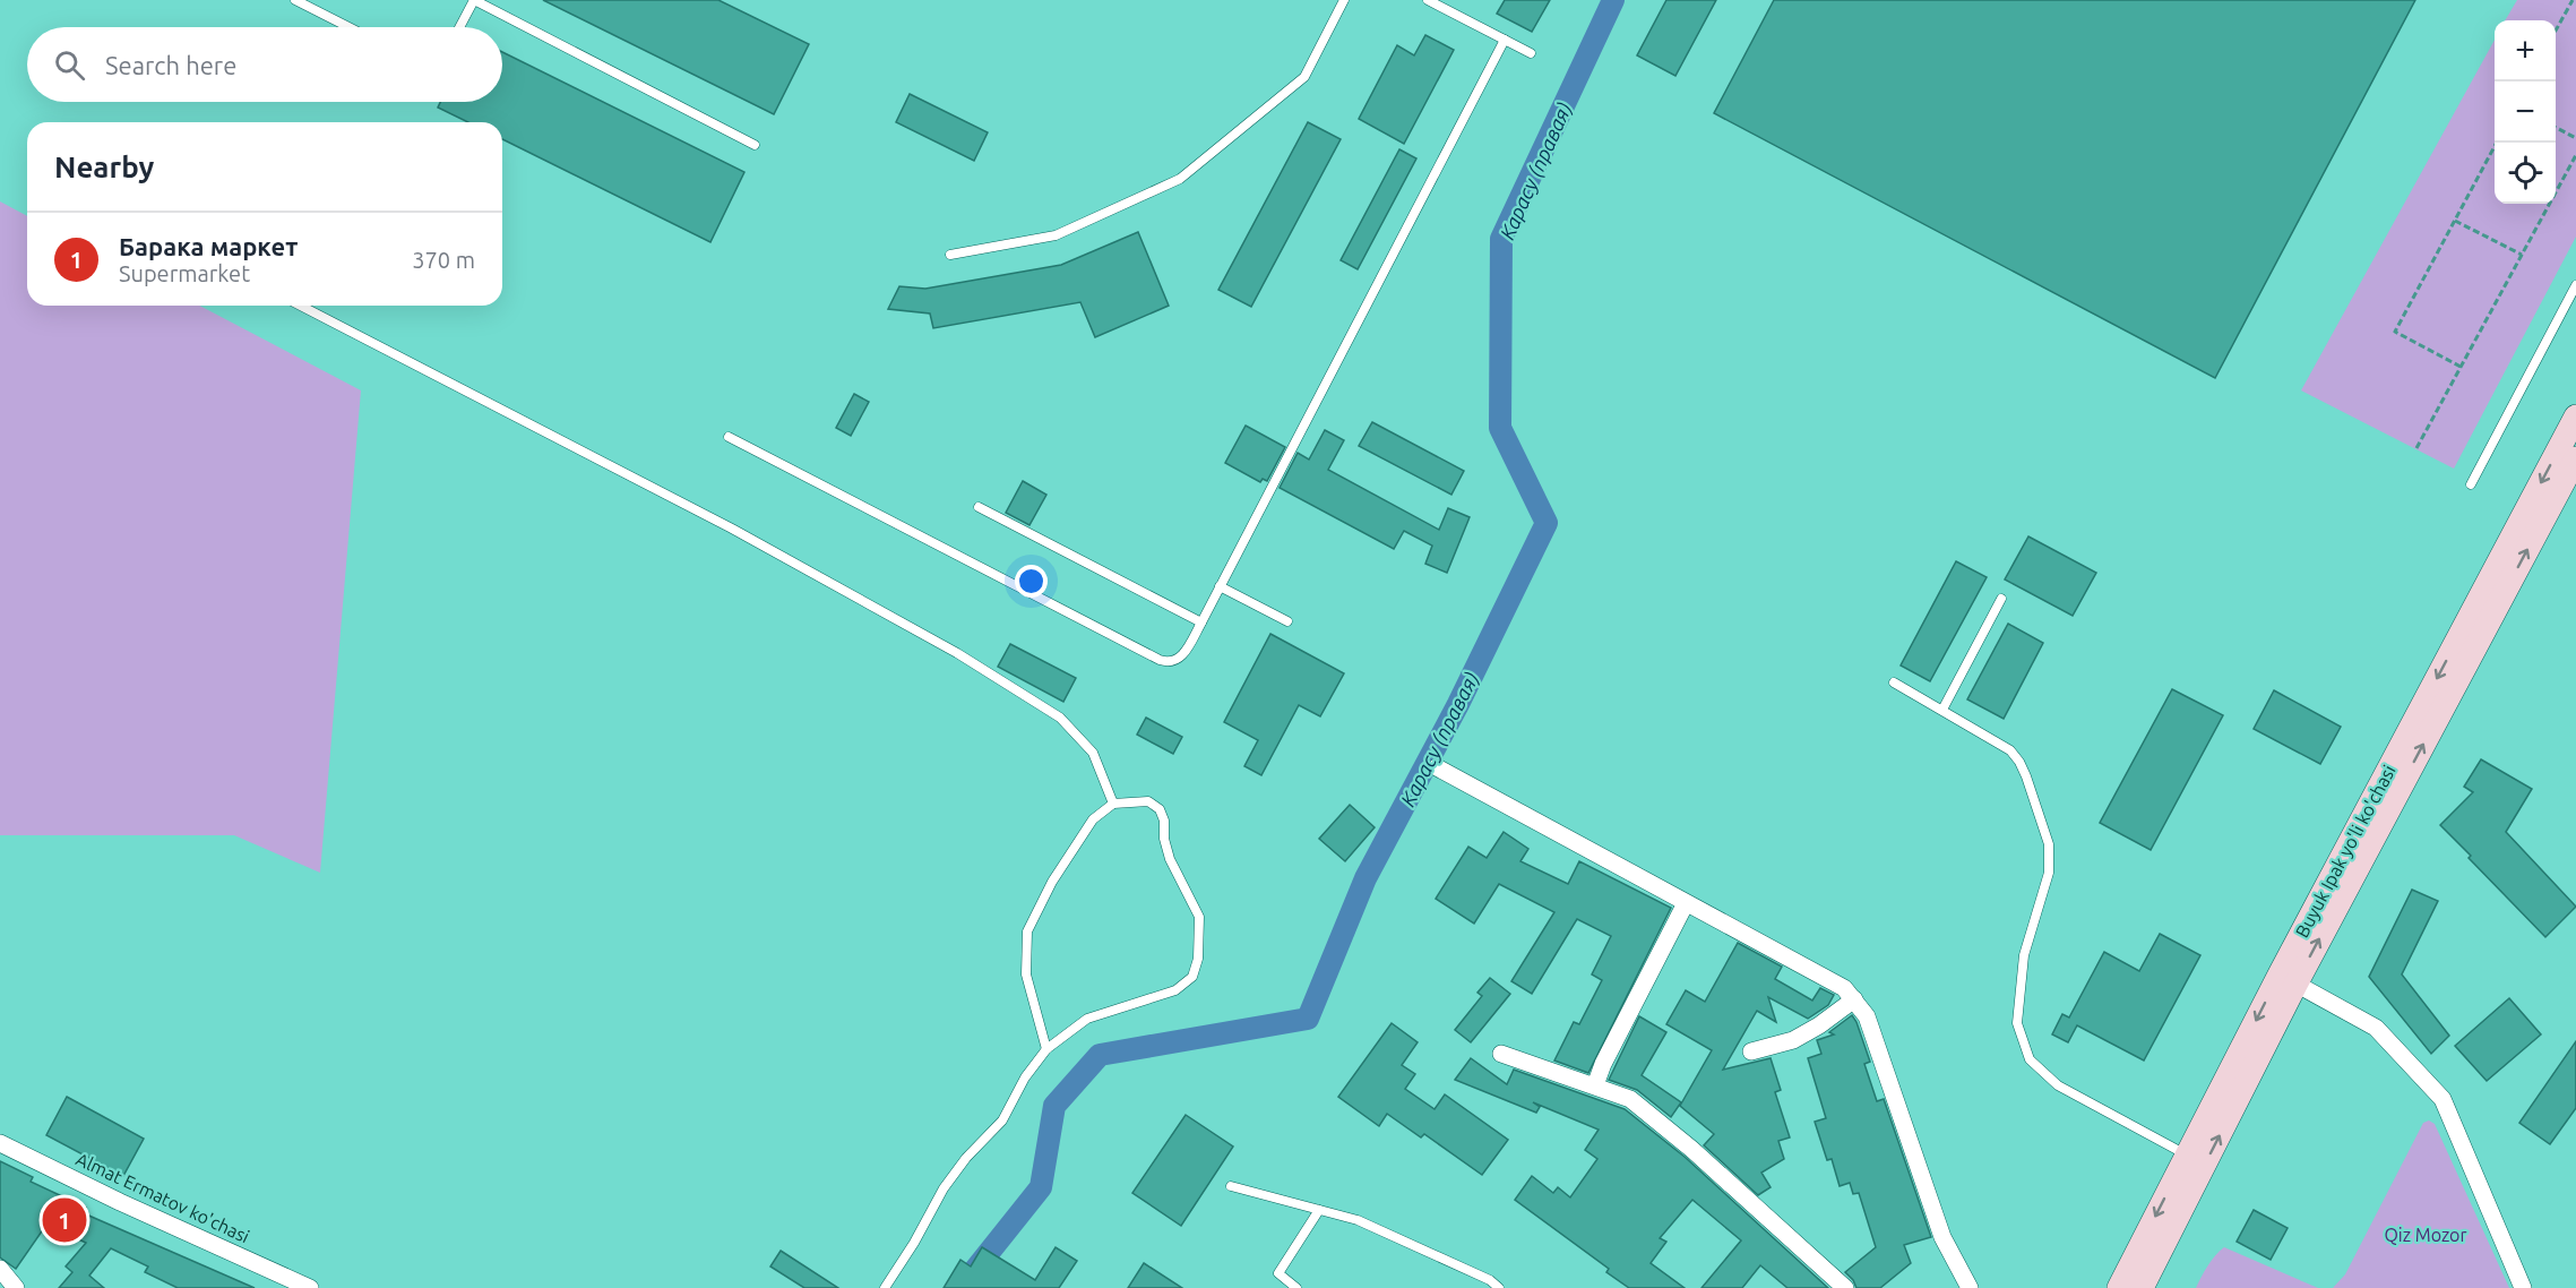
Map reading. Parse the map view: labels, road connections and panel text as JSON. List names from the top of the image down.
{
  "streets": {
    "street": ["Buyuk Ipak yo'li ko'chasi", "Almat Ermatov ko'chasi"]
  },
  "water": ["Карасу (правая)"],
  "parks": ["Qiz Mozor"],
  "page": {
    "map_buttons": ["+", "−"],
    "search": "Search here",
    "heading": "Nearby",
    "list": [
      {
        "mark": "1",
        "name": "Барака маркет",
        "note": "Supermarket",
        "value": "370 m"
      }
    ],
    "pins": "1"
  }
}
